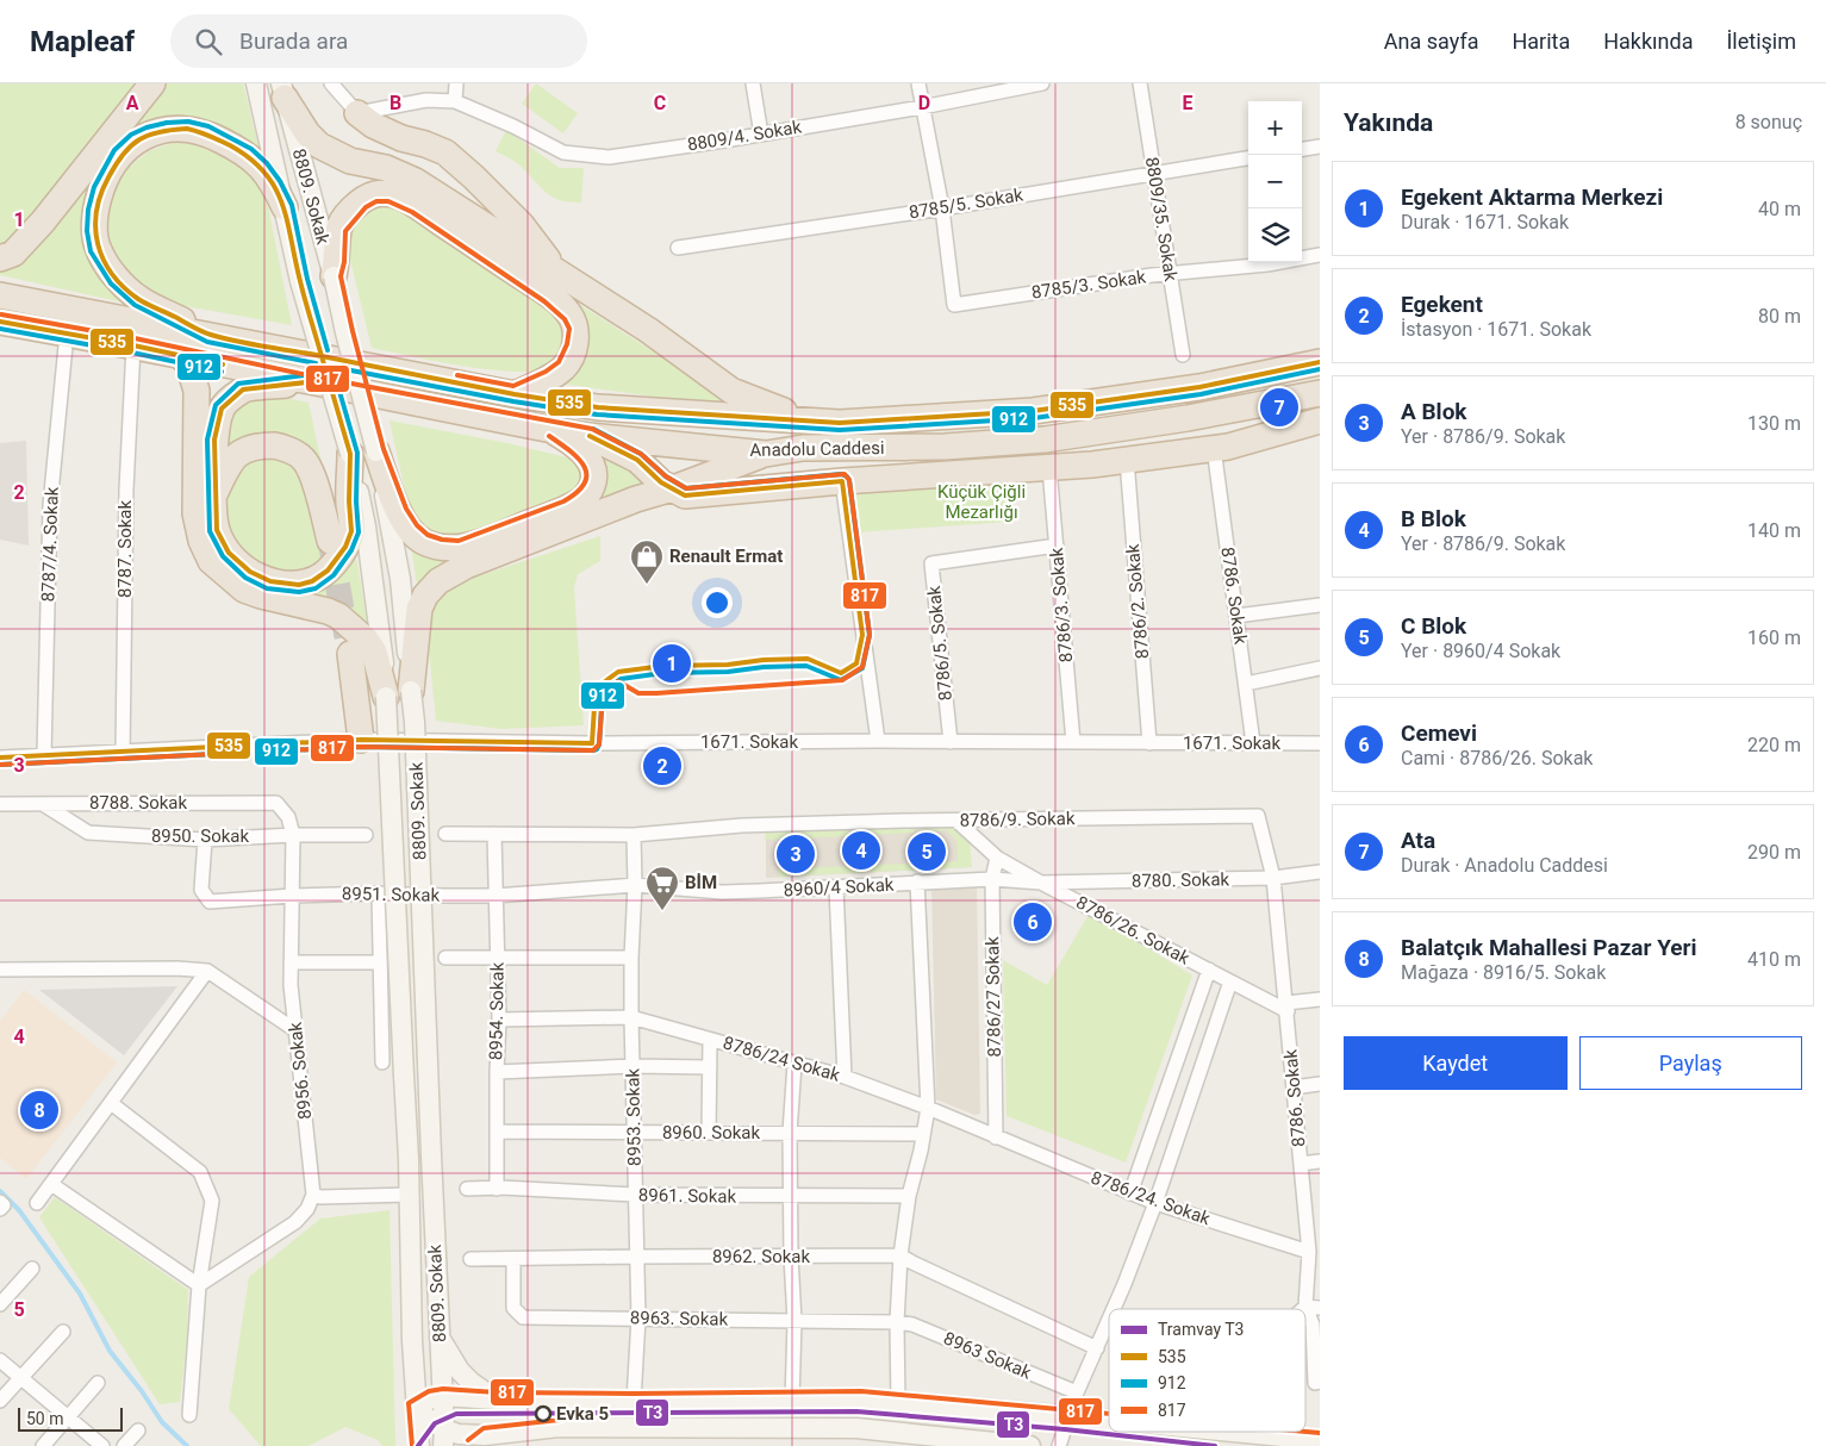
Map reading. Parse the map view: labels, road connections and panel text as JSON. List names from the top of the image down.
{
  "streets": {
    "highway": ["Anadolu Caddesi"],
    "street": [
      "8809/4. Sokak",
      "8809. Sokak",
      "8785/5. Sokak",
      "8809/35. Sokak",
      "8785/3. Sokak",
      "8787/4. Sokak",
      "8787. Sokak",
      "8786. Sokak",
      "8786/2. Sokak",
      "8786/3. Sokak",
      "8786/5. Sokak",
      "1671. Sokak",
      "8788. Sokak",
      "8786/9. Sokak",
      "8950. Sokak",
      "8780. Sokak",
      "8960/4 Sokak",
      "8951. Sokak",
      "8786/26. Sokak",
      "8786/27 Sokak",
      "8954. Sokak",
      "8786/24 Sokak",
      "8956. Sokak",
      "8953. Sokak",
      "8960. Sokak",
      "8961. Sokak",
      "8786/24. Sokak",
      "8962. Sokak",
      "8963. Sokak",
      "8963 Sokak"
    ]
  },
  "crossings": [
    ["8785/5. Sokak", "8809/35. Sokak"],
    ["8785/5. Sokak", "8785/3. Sokak"],
    ["8809/35. Sokak", "8785/3. Sokak"],
    ["Anadolu Caddesi", "8787/4. Sokak"],
    ["Anadolu Caddesi", "8787. Sokak"],
    ["8787/4. Sokak", "1671. Sokak"],
    ["8787. Sokak", "1671. Sokak"],
    ["8786. Sokak", "1671. Sokak"],
    ["8786. Sokak", "8786/9. Sokak"],
    ["8786. Sokak", "8780. Sokak"],
    ["8786. Sokak", "8786/26. Sokak"],
    ["8786. Sokak", "8786/24. Sokak"],
    ["8786/2. Sokak", "1671. Sokak"],
    ["8786/3. Sokak", "8786/5. Sokak"],
    ["8786/3. Sokak", "1671. Sokak"],
    ["8786/5. Sokak", "1671. Sokak"],
    ["8788. Sokak", "8950. Sokak"],
    ["8788. Sokak", "8956. Sokak"],
    ["8786/9. Sokak", "8786/26. Sokak"],
    ["8786/9. Sokak", "8954. Sokak"],
    ["8786/9. Sokak", "8953. Sokak"],
    ["8950. Sokak", "8951. Sokak"],
    ["8950. Sokak", "8956. Sokak"],
    ["8780. Sokak", "8960/4 Sokak"],
    ["8780. Sokak", "8786/26. Sokak"],
    ["8960/4 Sokak", "8951. Sokak"],
    ["8960/4 Sokak", "8786/26. Sokak"],
    ["8960/4 Sokak", "8786/27 Sokak"],
    ["8960/4 Sokak", "8953. Sokak"],
    ["8951. Sokak", "8954. Sokak"],
    ["8951. Sokak", "8956. Sokak"],
    ["8951. Sokak", "8953. Sokak"],
    ["8786/26. Sokak", "8786/27 Sokak"],
    ["8786/27 Sokak", "8786/24. Sokak"],
    ["8954. Sokak", "8786/24 Sokak"],
    ["8954. Sokak", "8960. Sokak"],
    ["8954. Sokak", "8961. Sokak"],
    ["8786/24 Sokak", "8953. Sokak"],
    ["8953. Sokak", "8960. Sokak"],
    ["8953. Sokak", "8961. Sokak"],
    ["8953. Sokak", "8962. Sokak"],
    ["8953. Sokak", "8963. Sokak"],
    ["8962. Sokak", "8963. Sokak"],
    ["8963. Sokak", "8963 Sokak"]
  ],
  "parks": ["Küçük Çiğli Mezarlığı"],
  "places": {
    "shop": ["Renault Ermat"],
    "supermarket": ["BİM"],
    "other": ["Evka 5"]
  },
  "lines": [
    "transit line 912",
    "transit line 535",
    "transit line 817",
    "tram line T3"
  ],
  "legend": [
    "Tramvay T3",
    "535",
    "912",
    "817"
  ],
  "scale_bar": "50 m",
  "page": {
    "header": "Mapleaf",
    "search": "Burada ara",
    "nav": [
      "Ana sayfa",
      "Harita",
      "Hakkında",
      "İletişim"
    ],
    "heading": ["Yakında", "8 sonuç"],
    "map_buttons": ["+", "−"],
    "list": [
      {
        "mark": "1",
        "name": "Egekent Aktarma Merkezi",
        "note": "Durak · 1671. Sokak",
        "value": "40 m"
      },
      {
        "mark": "2",
        "name": "Egekent",
        "note": "İstasyon · 1671. Sokak",
        "value": "80 m"
      },
      {
        "mark": "3",
        "name": "A Blok",
        "note": "Yer · 8786/9. Sokak",
        "value": "130 m"
      },
      {
        "mark": "4",
        "name": "B Blok",
        "note": "Yer · 8786/9. Sokak",
        "value": "140 m"
      },
      {
        "mark": "5",
        "name": "C Blok",
        "note": "Yer · 8960/4 Sokak",
        "value": "160 m"
      },
      {
        "mark": "6",
        "name": "Cemevi",
        "note": "Cami · 8786/26. Sokak",
        "value": "220 m"
      },
      {
        "mark": "7",
        "name": "Ata",
        "note": "Durak · Anadolu Caddesi",
        "value": "290 m"
      },
      {
        "mark": "8",
        "name": "Balatçık Mahallesi Pazar Yeri",
        "note": "Mağaza · 8916/5. Sokak",
        "value": "410 m"
      }
    ],
    "pins": [
      "7",
      "1",
      "2",
      "4",
      "5",
      "3",
      "6",
      "8"
    ],
    "buttons": ["Kaydet", "Paylaş"],
    "scale": "50 m"
  },
  "grid": {
    "columns": [
      "A",
      "B",
      "C",
      "D",
      "E"
    ],
    "rows": [
      "1",
      "2",
      "3",
      "4",
      "5"
    ]
  }
}
